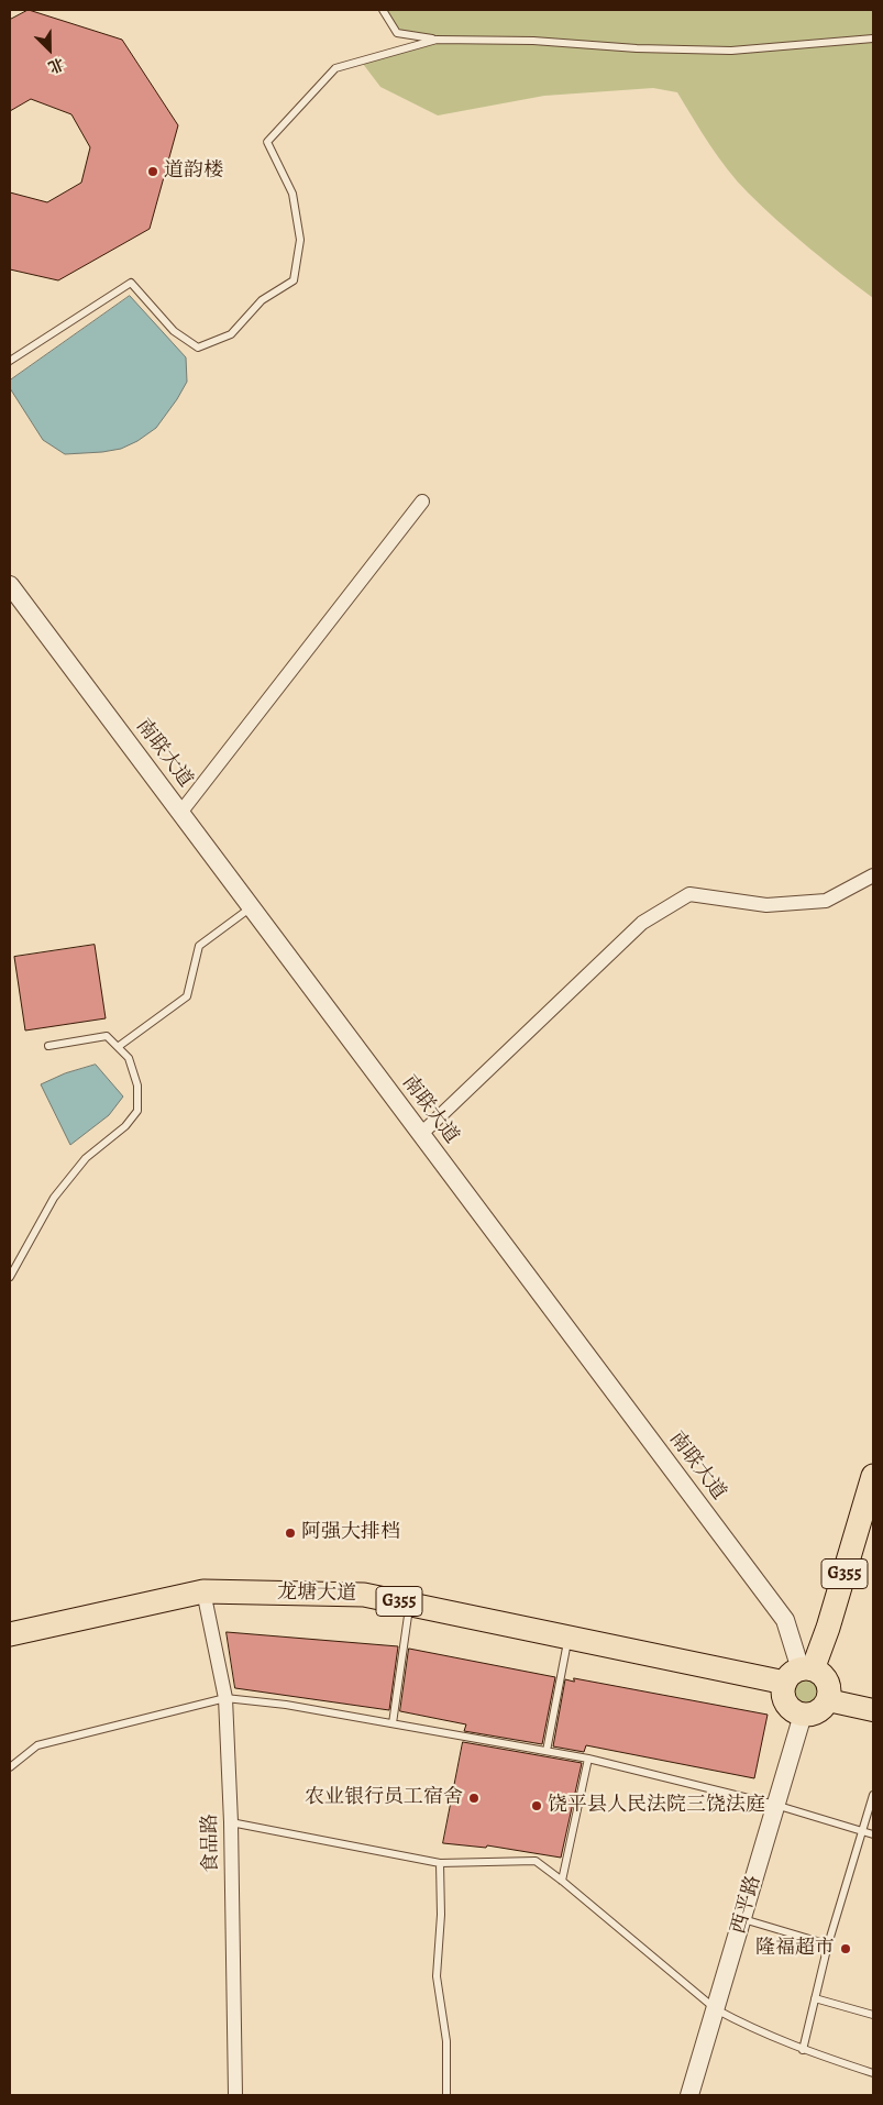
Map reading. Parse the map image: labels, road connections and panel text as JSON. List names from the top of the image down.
{
  "streets": {
    "highway": ["G355", "龙塘大道"],
    "street": ["南联大道", "食品路", "西平路"]
  },
  "crossings": [
    ["南联大道", "G355"],
    ["南联大道", "龙塘大道"],
    ["南联大道", "西平路"],
    ["G355", "龙塘大道"],
    ["G355", "西平路"],
    ["龙塘大道", "食品路"],
    ["龙塘大道", "西平路"]
  ],
  "places": [
    "道韵楼",
    "阿强大排档",
    "农业银行员工宿舍",
    "饶平县人民法院三饶法庭",
    "隆福超市"
  ],
  "north": "bottom right"
}
